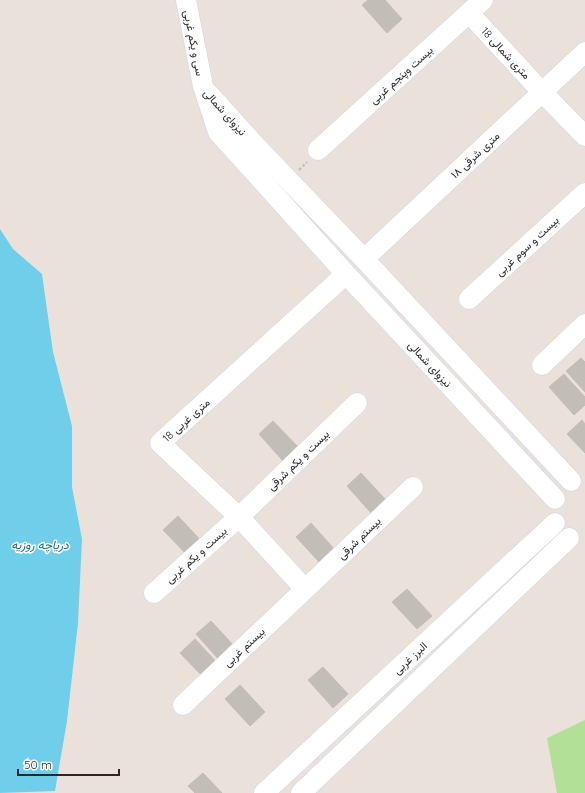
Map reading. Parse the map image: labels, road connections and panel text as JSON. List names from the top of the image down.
{
  "streets": {
    "street": [
      "سی و یکم غربی",
      "18 متری شمالی",
      "بیست وپنجم غربی",
      "نیزوای شمالی",
      "۱۸ متری شرقی",
      "بیست و سوم غربی",
      "18 متری غربی",
      "بیست و یکم شرقی",
      "بیستم شرقی",
      "بیست و یکم غربی",
      "بیستم غربی",
      "البرز غربی"
    ]
  },
  "crossings": [
    ["سی و یکم غربی", "نیزوای شمالی"],
    ["18 متری شمالی", "بیست وپنجم غربی"],
    ["18 متری شمالی", "۱۸ متری شرقی"],
    ["نیزوای شمالی", "۱۸ متری شرقی"],
    ["نیزوای شمالی", "18 متری غربی"],
    ["18 متری غربی", "بیست و یکم شرقی"],
    ["18 متری غربی", "بیستم شرقی"],
    ["18 متری غربی", "بیست و یکم غربی"],
    ["18 متری غربی", "بیستم غربی"],
    ["بیست و یکم شرقی", "بیست و یکم غربی"],
    ["بیستم شرقی", "بیستم غربی"]
  ],
  "water": ["دریاچه روزیه"],
  "scale_bar": "50 m"
}
